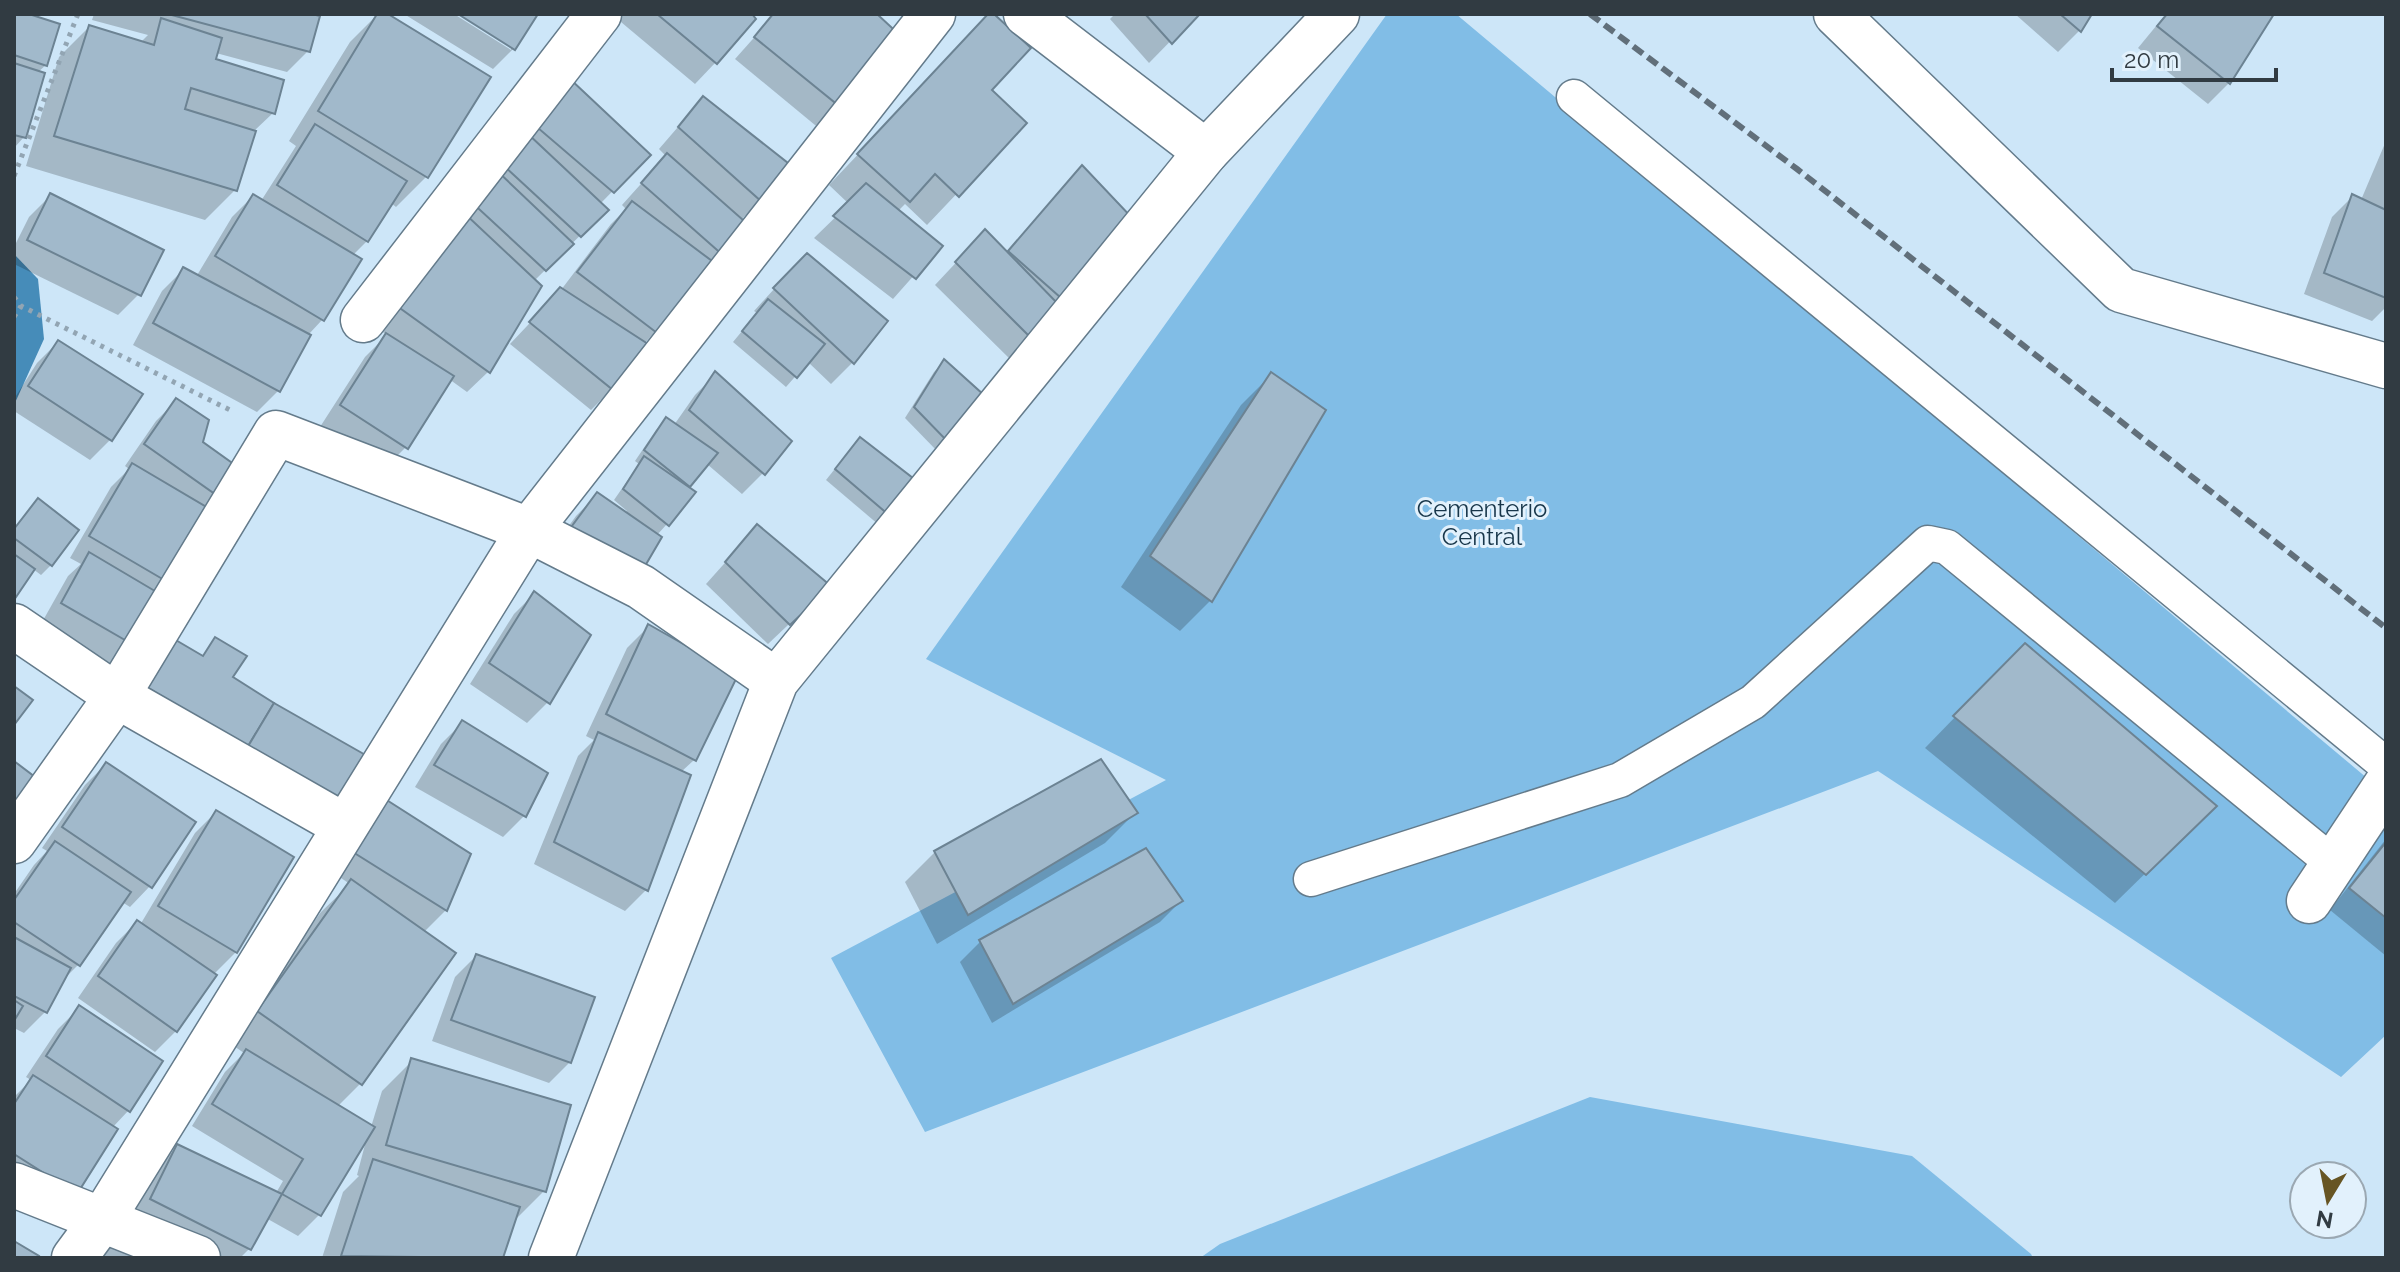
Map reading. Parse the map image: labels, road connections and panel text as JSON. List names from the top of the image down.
{
  "parks": ["Cementerio Central"],
  "scale_bar": "20 m",
  "north": "bottom"
}
